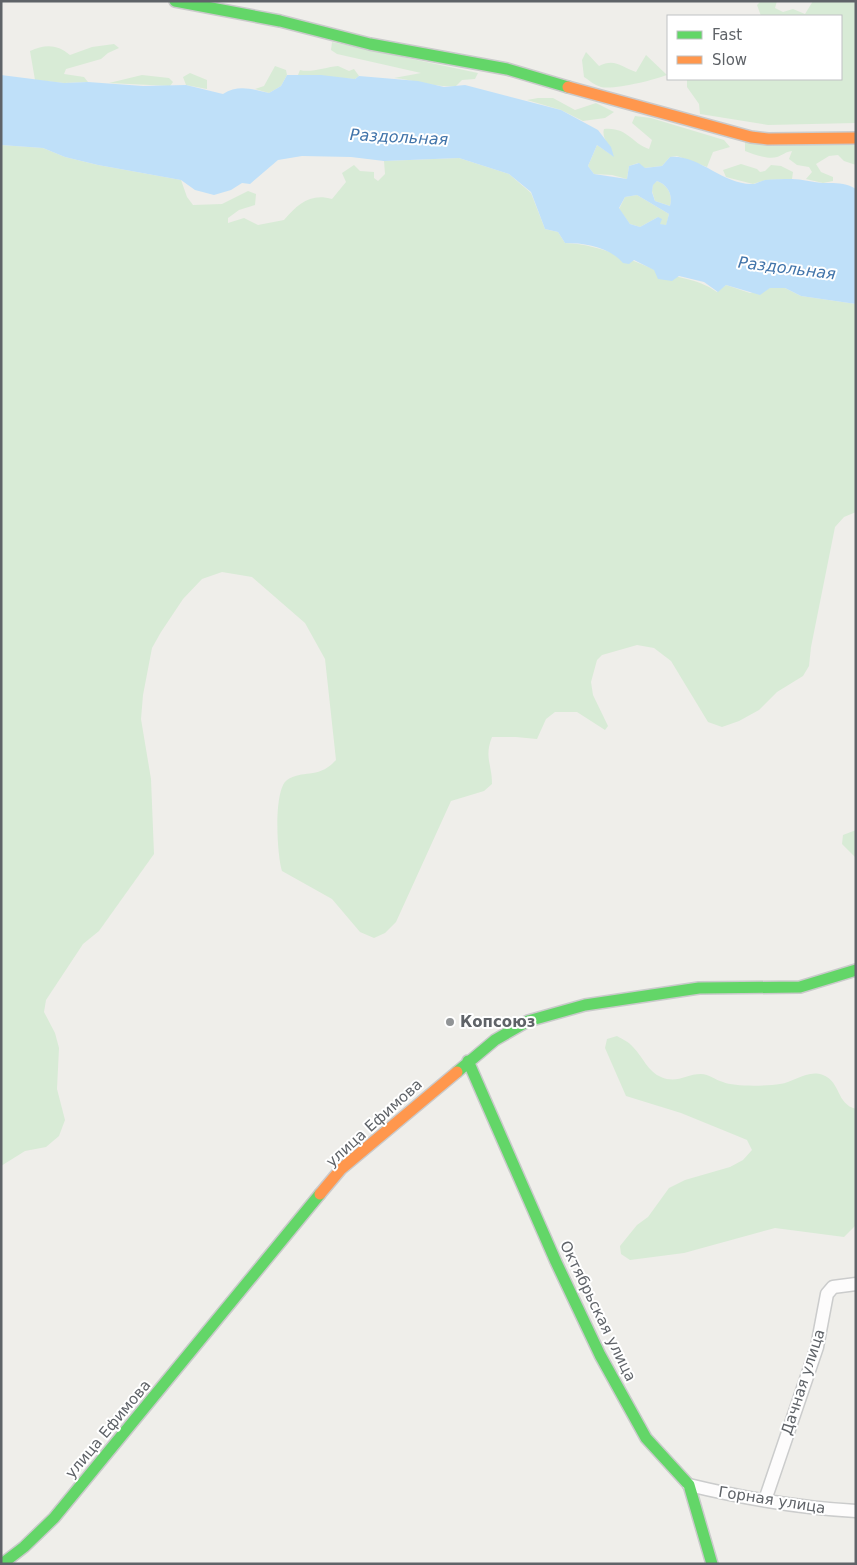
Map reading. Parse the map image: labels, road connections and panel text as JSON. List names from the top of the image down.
{
  "streets": {
    "street": [
      "улица Ефимова",
      "Октябрьская улица",
      "Дачная улица",
      "Горная улица"
    ]
  },
  "crossings": [
    ["улица Ефимова", "Октябрьская улица"],
    ["Октябрьская улица", "Горная улица"],
    ["Дачная улица", "Горная улица"]
  ],
  "water": ["Раздольная"],
  "places": ["Копсоюз"],
  "legend": ["Fast", "Slow"]
}
